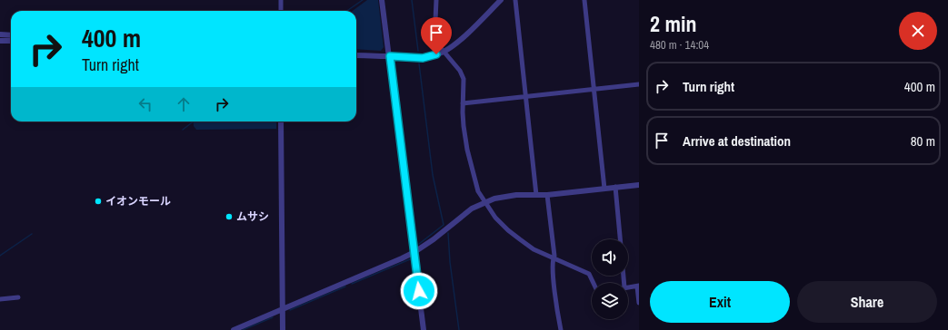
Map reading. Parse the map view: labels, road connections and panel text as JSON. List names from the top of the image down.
{
  "places": ["イオンモール", "ムサシ"],
  "page": {
    "heading": ["2 min", "480 m · 14:04"],
    "turn": ["400 m", "Turn right"],
    "list": [
      {
        "name": "Turn right",
        "value": "400 m"
      },
      {
        "name": "Arrive at destination",
        "value": "80 m"
      }
    ],
    "buttons": ["Exit", "Share"]
  }
}
